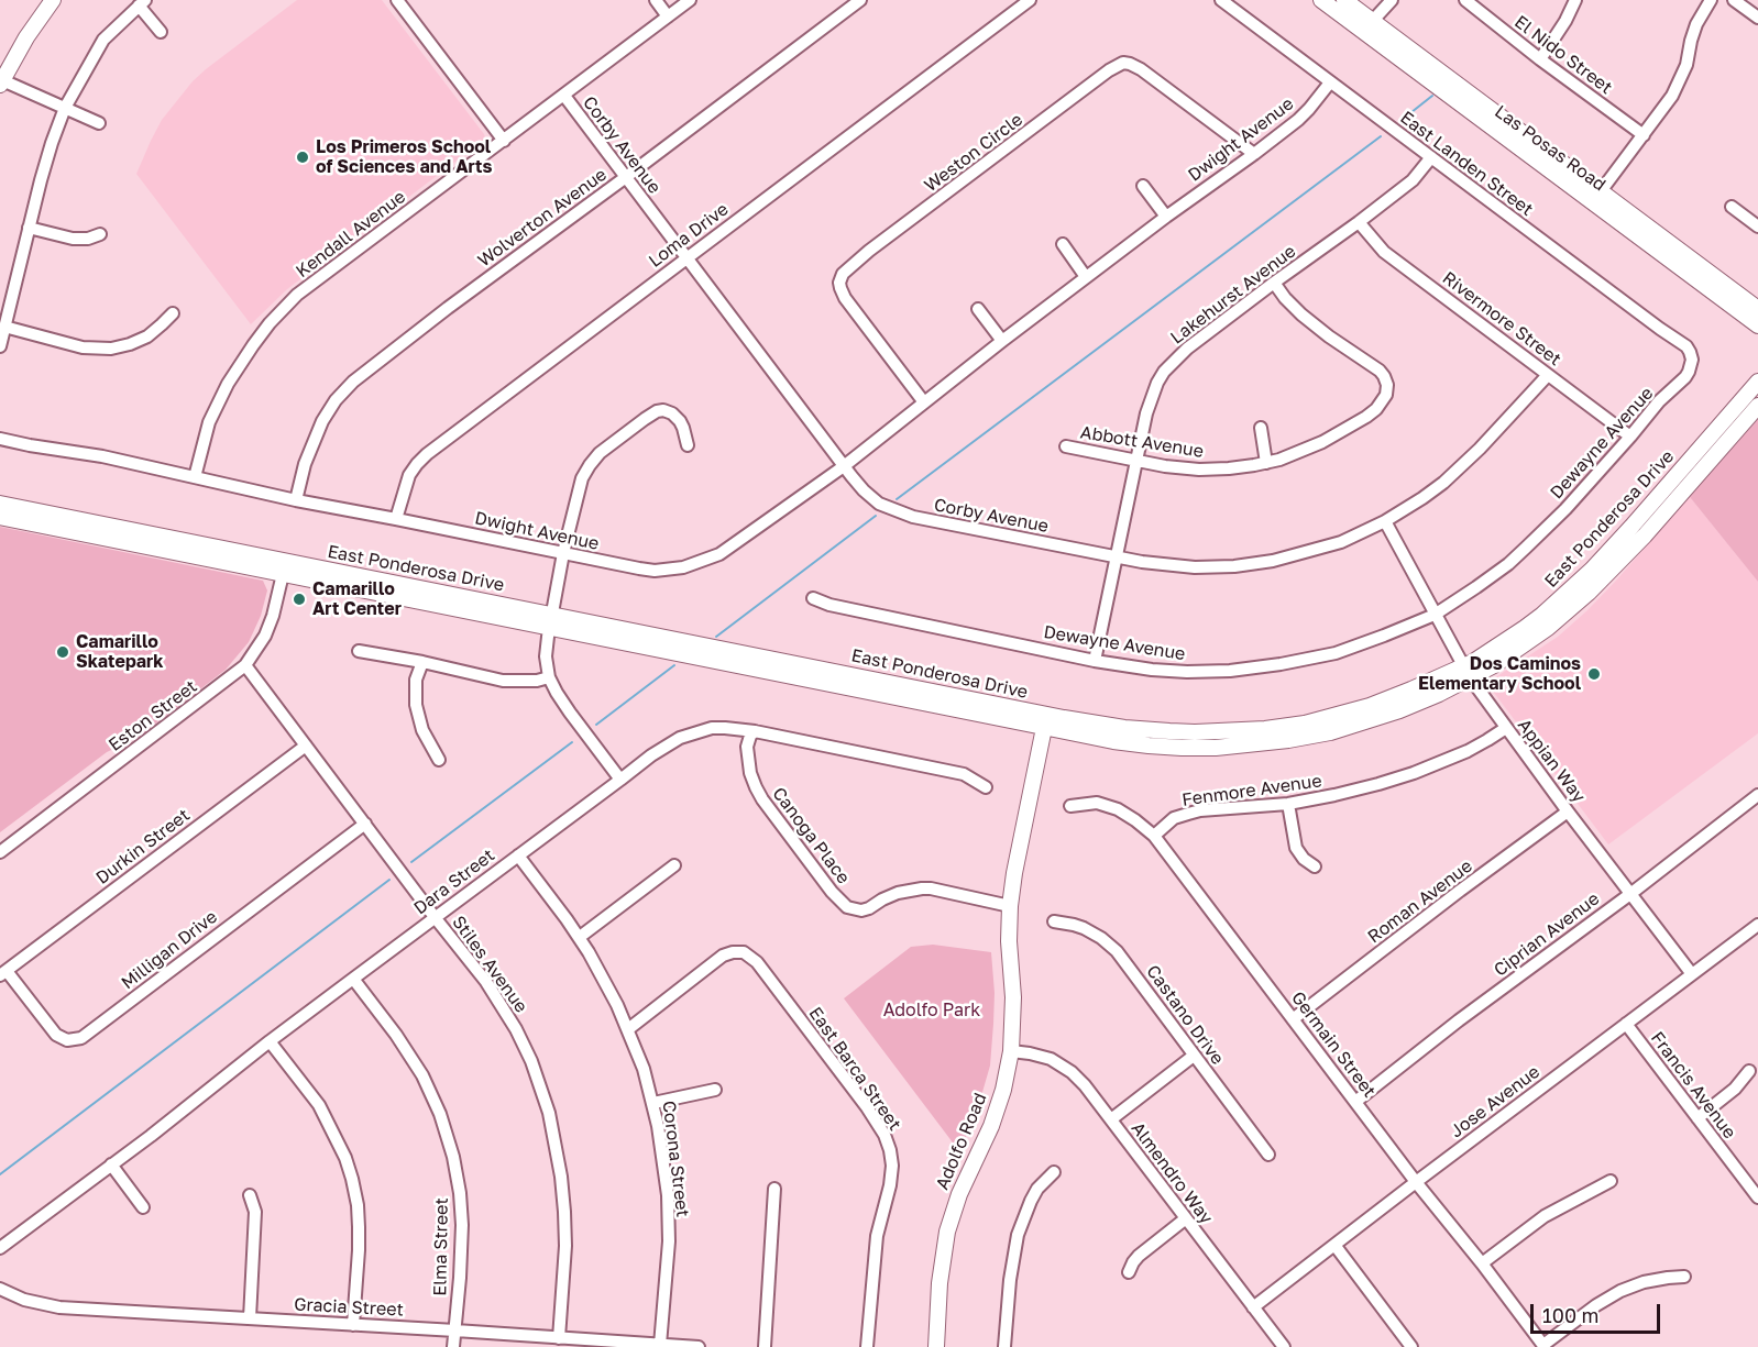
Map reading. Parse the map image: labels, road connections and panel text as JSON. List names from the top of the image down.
{
  "streets": {
    "main road": ["Las Posas Road", "East Ponderosa Drive", "Adolfo Road"],
    "street": [
      "El Nido Street",
      "Dwight Avenue",
      "Corby Avenue",
      "Weston Circle",
      "East Landen Street",
      "Wolverton Avenue",
      "Kendall Avenue",
      "Loma Drive",
      "Lakehurst Avenue",
      "Rivermore Street",
      "Abbott Avenue",
      "Dewayne Avenue",
      "Eston Street",
      "Appian Way",
      "Fenmore Avenue",
      "Canoga Place",
      "Durkin Street",
      "Dara Street",
      "Roman Avenue",
      "Ciprian Avenue",
      "Milligan Drive",
      "Stiles Avenue",
      "Castano Drive",
      "Germain Street",
      "East Barca Street",
      "Francis Avenue",
      "Jose Avenue",
      "Corona Street",
      "Almendro Way",
      "Elma Street",
      "Gracia Street"
    ]
  },
  "crossings": [
    ["Dwight Avenue", "Corby Avenue"],
    ["Dwight Avenue", "Weston Circle"],
    ["Dwight Avenue", "East Landen Street"],
    ["Dwight Avenue", "Wolverton Avenue"],
    ["Dwight Avenue", "Kendall Avenue"],
    ["Dwight Avenue", "Loma Drive"],
    ["Corby Avenue", "Wolverton Avenue"],
    ["Corby Avenue", "Kendall Avenue"],
    ["Corby Avenue", "Loma Drive"],
    ["Corby Avenue", "Lakehurst Avenue"],
    ["Corby Avenue", "Rivermore Street"],
    ["Corby Avenue", "Appian Way"],
    ["East Landen Street", "Lakehurst Avenue"],
    ["East Landen Street", "Dewayne Avenue"],
    ["Lakehurst Avenue", "Rivermore Street"],
    ["Lakehurst Avenue", "Abbott Avenue"],
    ["Lakehurst Avenue", "Dewayne Avenue"],
    ["Rivermore Street", "Dewayne Avenue"],
    ["Dewayne Avenue", "Appian Way"],
    ["East Ponderosa Drive", "Eston Street"],
    ["East Ponderosa Drive", "Appian Way"],
    ["East Ponderosa Drive", "Adolfo Road"],
    ["Eston Street", "Stiles Avenue"],
    ["Appian Way", "Fenmore Avenue"],
    ["Appian Way", "Roman Avenue"],
    ["Appian Way", "Ciprian Avenue"],
    ["Appian Way", "Jose Avenue"],
    ["Fenmore Avenue", "Germain Street"],
    ["Canoga Place", "Dara Street"],
    ["Canoga Place", "Adolfo Road"],
    ["Durkin Street", "Milligan Drive"],
    ["Durkin Street", "Stiles Avenue"],
    ["Dara Street", "Stiles Avenue"],
    ["Dara Street", "Corona Street"],
    ["Dara Street", "Elma Street"],
    ["Roman Avenue", "Germain Street"],
    ["Ciprian Avenue", "Germain Street"],
    ["Milligan Drive", "Stiles Avenue"],
    ["Stiles Avenue", "Gracia Street"],
    ["Germain Street", "Jose Avenue"],
    ["East Barca Street", "Corona Street"],
    ["Francis Avenue", "Jose Avenue"],
    ["Jose Avenue", "Almendro Way"],
    ["Adolfo Road", "Almendro Way"],
    ["Corona Street", "Gracia Street"],
    ["Elma Street", "Gracia Street"]
  ],
  "parks": ["Adolfo Park"],
  "places": [
    "Los Primeros School of Sciences and Arts",
    "Camarillo Art Center",
    "Camarillo Skatepark",
    "Dos Caminos Elementary School"
  ],
  "scale_bar": "100 m"
}
